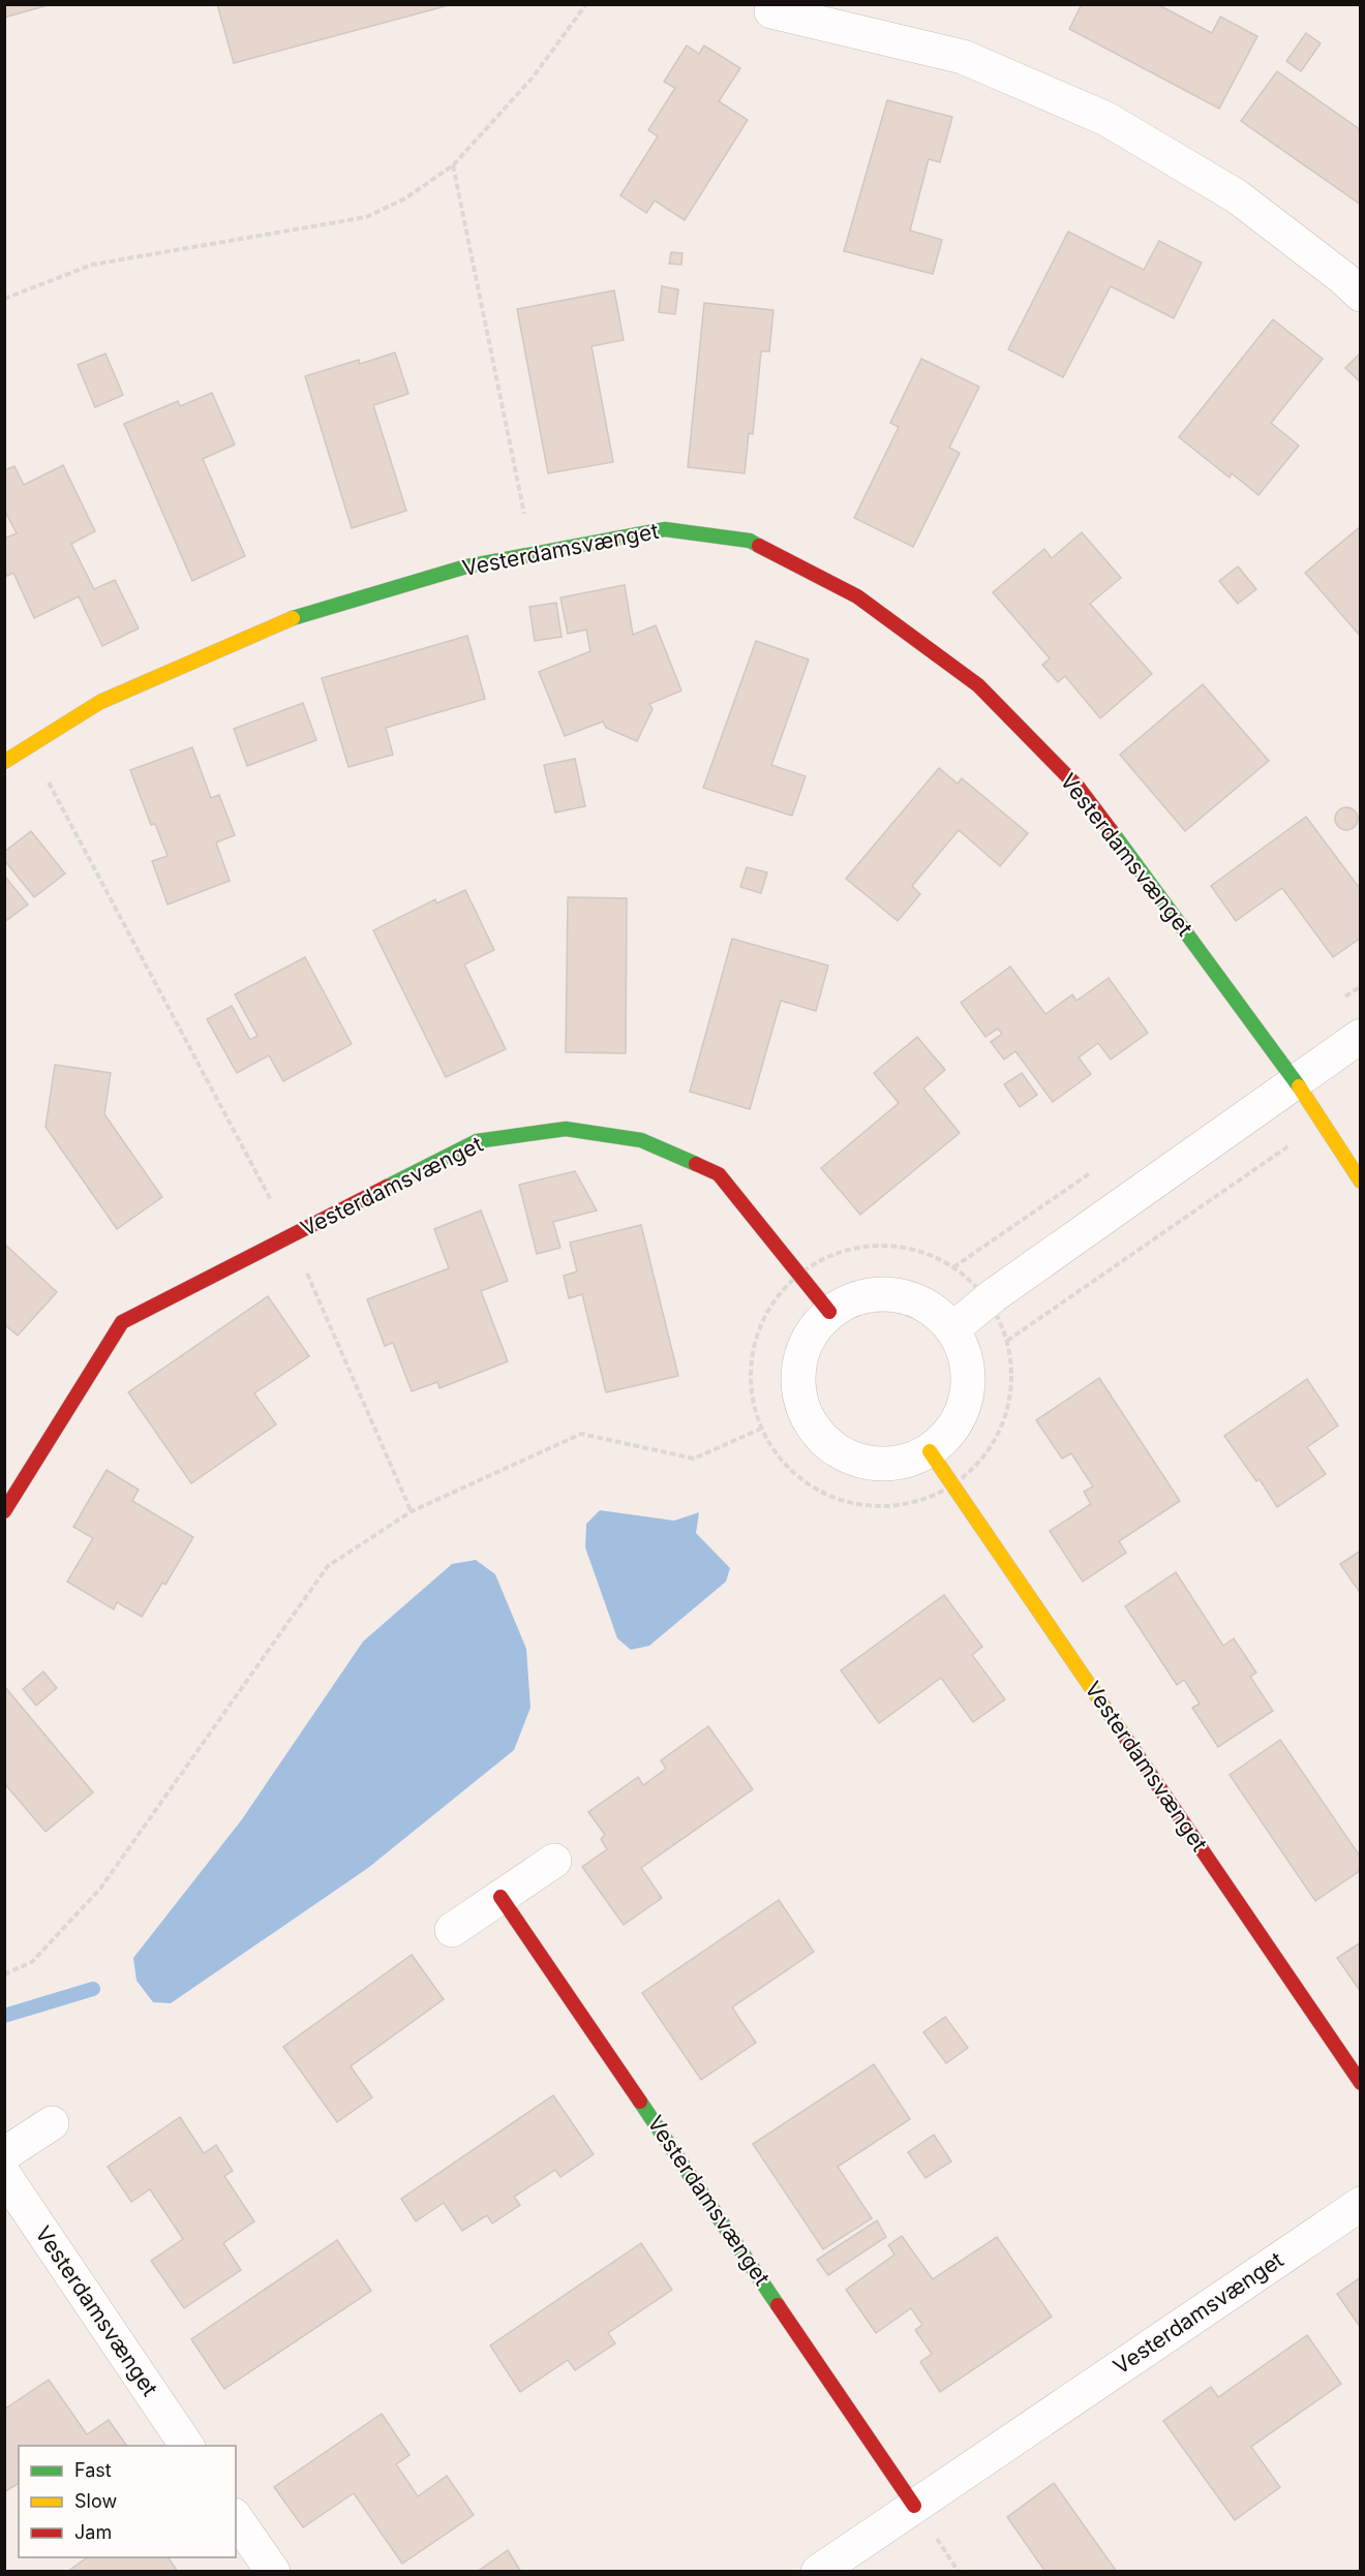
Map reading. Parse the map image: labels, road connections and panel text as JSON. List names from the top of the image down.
{
  "streets": {
    "street": ["Vesterdamsvænget"]
  },
  "legend": ["Fast", "Slow", "Jam"]
}
